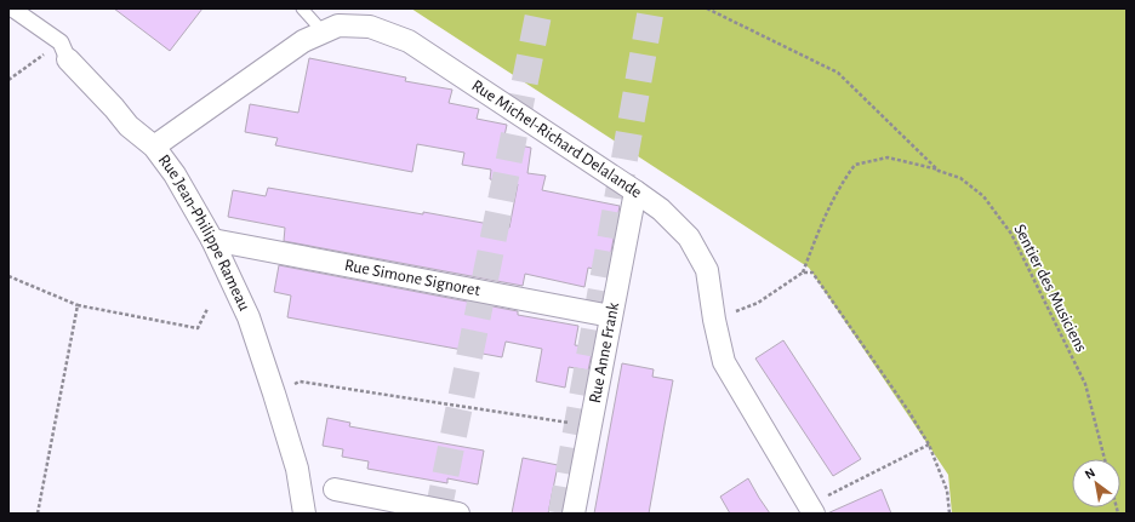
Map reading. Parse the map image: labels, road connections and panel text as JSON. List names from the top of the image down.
{
  "streets": {
    "street": [
      "Rue Michel-Richard Delalande",
      "Rue Jean-Philippe Rameau",
      "Rue Simone Signoret",
      "Rue Anne Frank"
    ],
    "path": ["Sentier des Musiciens"]
  },
  "crossings": [
    ["Rue Michel-Richard Delalande", "Rue Jean-Philippe Rameau"],
    ["Rue Michel-Richard Delalande", "Rue Anne Frank"],
    ["Rue Jean-Philippe Rameau", "Rue Simone Signoret"],
    ["Rue Simone Signoret", "Rue Anne Frank"]
  ],
  "north": "top left"
}
